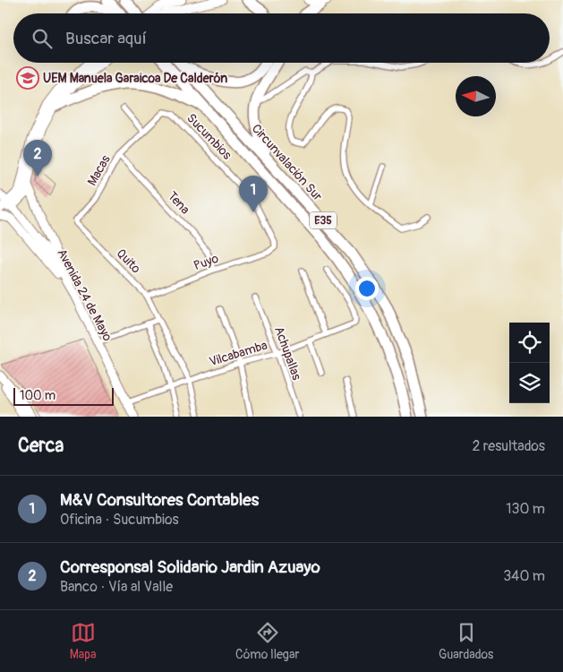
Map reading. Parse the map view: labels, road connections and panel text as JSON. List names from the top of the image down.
{
  "streets": {
    "highway": ["Circunvalación Sur", "E35"],
    "main road": ["Avenida 24 de Mayo"],
    "street": [
      "Sucumbios",
      "Macas",
      "Tena",
      "Quito",
      "Puyo",
      "Vilcabamba",
      "Achupallas"
    ]
  },
  "crossings": [
    ["Sucumbios", "Macas"],
    ["Sucumbios", "Puyo"],
    ["Macas", "Tena"],
    ["Macas", "Quito"],
    ["Tena", "Puyo"],
    ["Quito", "Puyo"],
    ["Quito", "Vilcabamba"],
    ["Avenida 24 de Mayo", "Vilcabamba"],
    ["Vilcabamba", "Achupallas"]
  ],
  "places": {
    "school or university": ["UEM Manuela Garaicoa De Calderón"]
  },
  "scale_bar": "100 m",
  "north": "left",
  "page": {
    "search": "Buscar aquí",
    "pins": ["2", "1"],
    "scale": "100 m",
    "heading": ["Cerca", "2 resultados"],
    "list": [
      {
        "mark": "1",
        "name": "M&V Consultores Contables",
        "note": "Oficina · Sucumbios",
        "value": "130 m"
      },
      {
        "mark": "2",
        "name": "Corresponsal Solidario Jardin Azuayo",
        "note": "Banco · Vía al Valle",
        "value": "340 m"
      }
    ],
    "nav": ["Mapa", "Cómo llegar", "Guardados"]
  }
}
